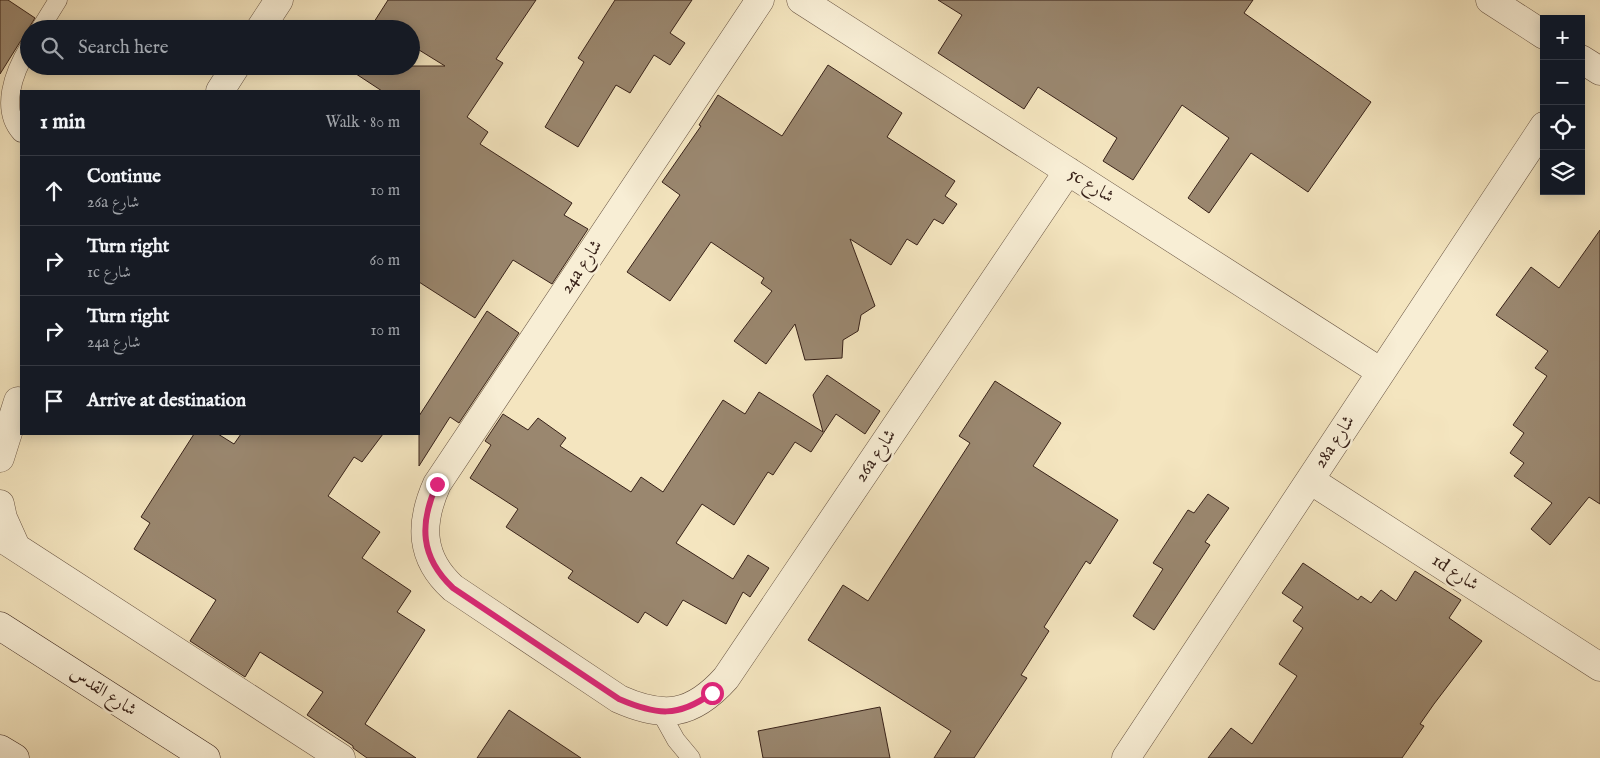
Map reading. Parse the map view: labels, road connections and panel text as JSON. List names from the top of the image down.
{
  "streets": {
    "street": [
      "5c شارع",
      "24a شارع",
      "28a شارع",
      "26a شارع",
      "1d شارع",
      "شارع القدس"
    ]
  },
  "crossings": [
    ["5c شارع", "28a شارع"],
    ["5c شارع", "26a شارع"],
    ["24a شارع", "26a شارع"],
    ["28a شارع", "1d شارع"]
  ],
  "page": {
    "map_buttons": ["+", "−"],
    "search": "Search here",
    "heading": ["1 min", "Walk · 80 m"],
    "list": [
      ["Continue", "26a شارع", "10 m"],
      ["Turn right", "1c شارع", "60 m"],
      ["Turn right", "24a شارع", "10 m"],
      "Arrive at destination"
    ]
  }
}
